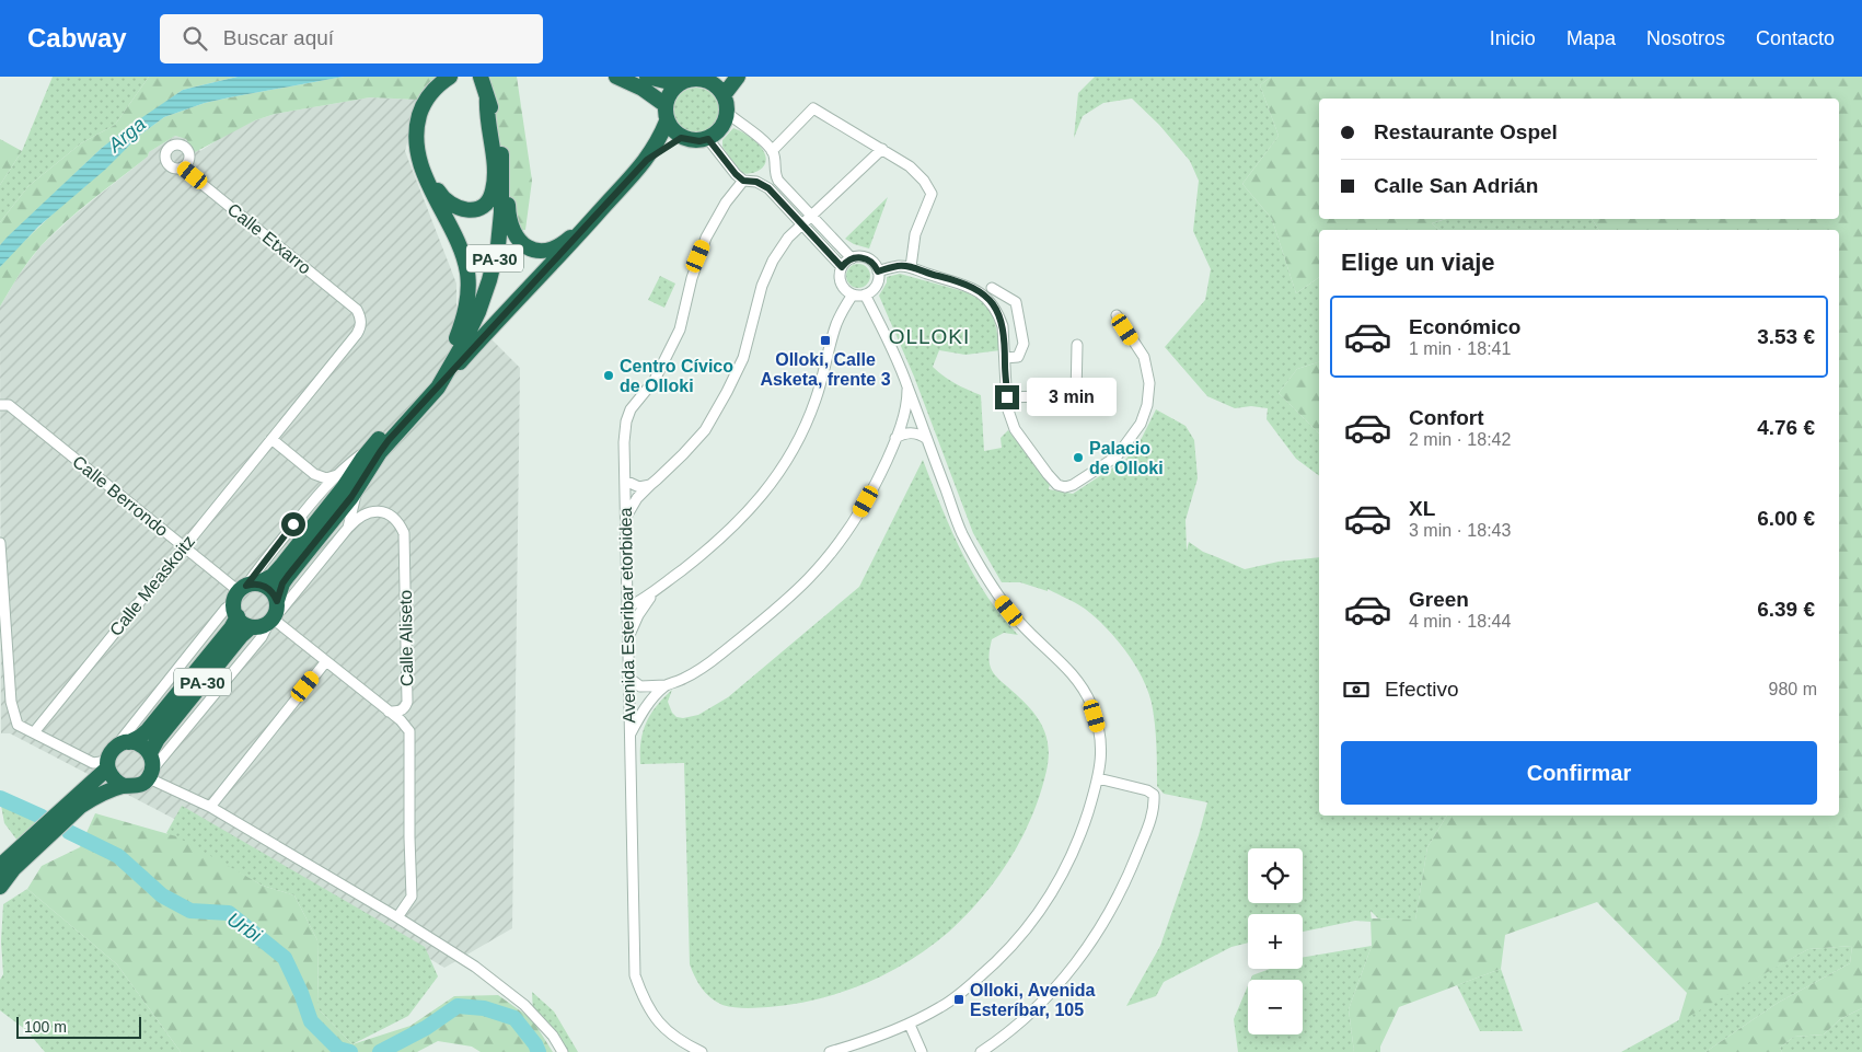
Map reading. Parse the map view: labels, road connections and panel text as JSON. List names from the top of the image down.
{
  "streets": {
    "highway": ["PA-30"],
    "street": [
      "Calle Etxarro",
      "Calle Berrondo",
      "Calle Measkoitz",
      "Avenida Esteribar etorbidea",
      "Calle Aliseto"
    ]
  },
  "crossings": [
    ["Calle Etxarro", "Calle Measkoitz"],
    ["PA-30", "Calle Berrondo"],
    ["Calle Berrondo", "Calle Measkoitz"]
  ],
  "districts": ["OLLOKI"],
  "water": ["Arga", "Urbi"],
  "places": {
    "transit": ["Olloki, Calle Asketa, frente 3", "Olloki, Avenida Esteríbar, 105"],
    "other": ["Centro Cívico de Olloki", "Palacio de Olloki"]
  },
  "scale_bar": "100 m",
  "page": {
    "header": "Cabway",
    "search": "Buscar aquí",
    "nav": [
      "Inicio",
      "Mapa",
      "Nosotros",
      "Contacto"
    ],
    "banner": ["Restaurante Ospel", "Calle San Adrián"],
    "heading": "Elige un viaje",
    "list": [
      {
        "name": "Económico",
        "note": "1 min · 18:41",
        "value": "3.53 €"
      },
      {
        "name": "Confort",
        "note": "2 min · 18:42",
        "value": "4.76 €"
      },
      {
        "name": "XL",
        "note": "3 min · 18:43",
        "value": "6.00 €"
      },
      {
        "name": "Green",
        "note": "4 min · 18:44",
        "value": "6.39 €"
      }
    ],
    "bubble": "3 min",
    "pay": ["Efectivo", "980 m"],
    "buttons": "Confirmar",
    "map_buttons": ["+", "−"],
    "scale": "100 m"
  }
}
